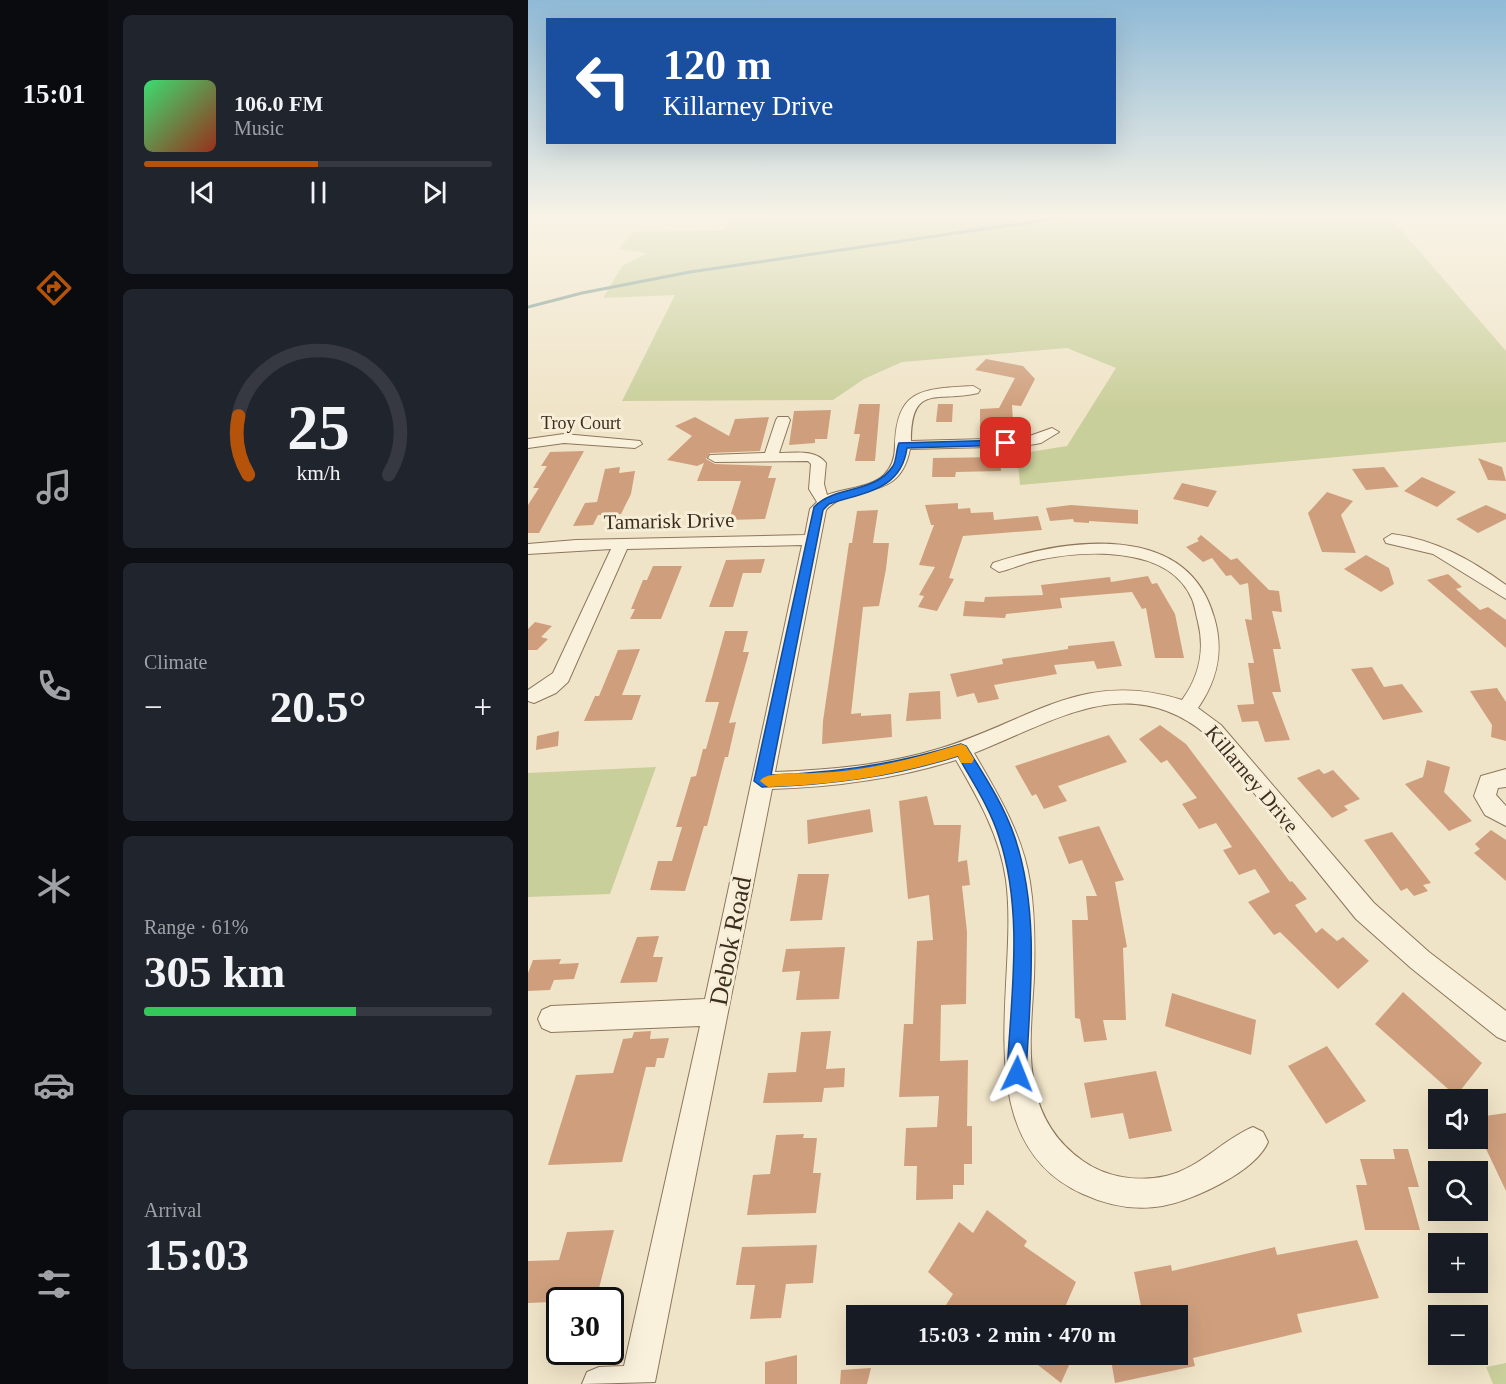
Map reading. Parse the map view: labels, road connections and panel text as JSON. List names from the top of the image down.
{
  "streets": {
    "street": [
      "Troy Court",
      "Tamarisk Drive",
      "Killarney Drive",
      "Debok Road"
    ]
  },
  "crossings": [
    ["Tamarisk Drive", "Debok Road"],
    ["Killarney Drive", "Debok Road"]
  ],
  "page": {
    "tabs": "15:01",
    "turn": ["120 m", "Killarney Drive"],
    "song": ["106.0 FM", "Music"],
    "tile": [
      "Climate",
      ["Range · 61%", "305 km"],
      ["Arrival", "15:03"]
    ],
    "heat": ["−", "20.5°", "+"],
    "map_buttons": ["+", "−"],
    "limit": "30",
    "trip": "15:03 · 2 min · 470 m",
    "gauge": ["25", "km/h"]
  }
}
